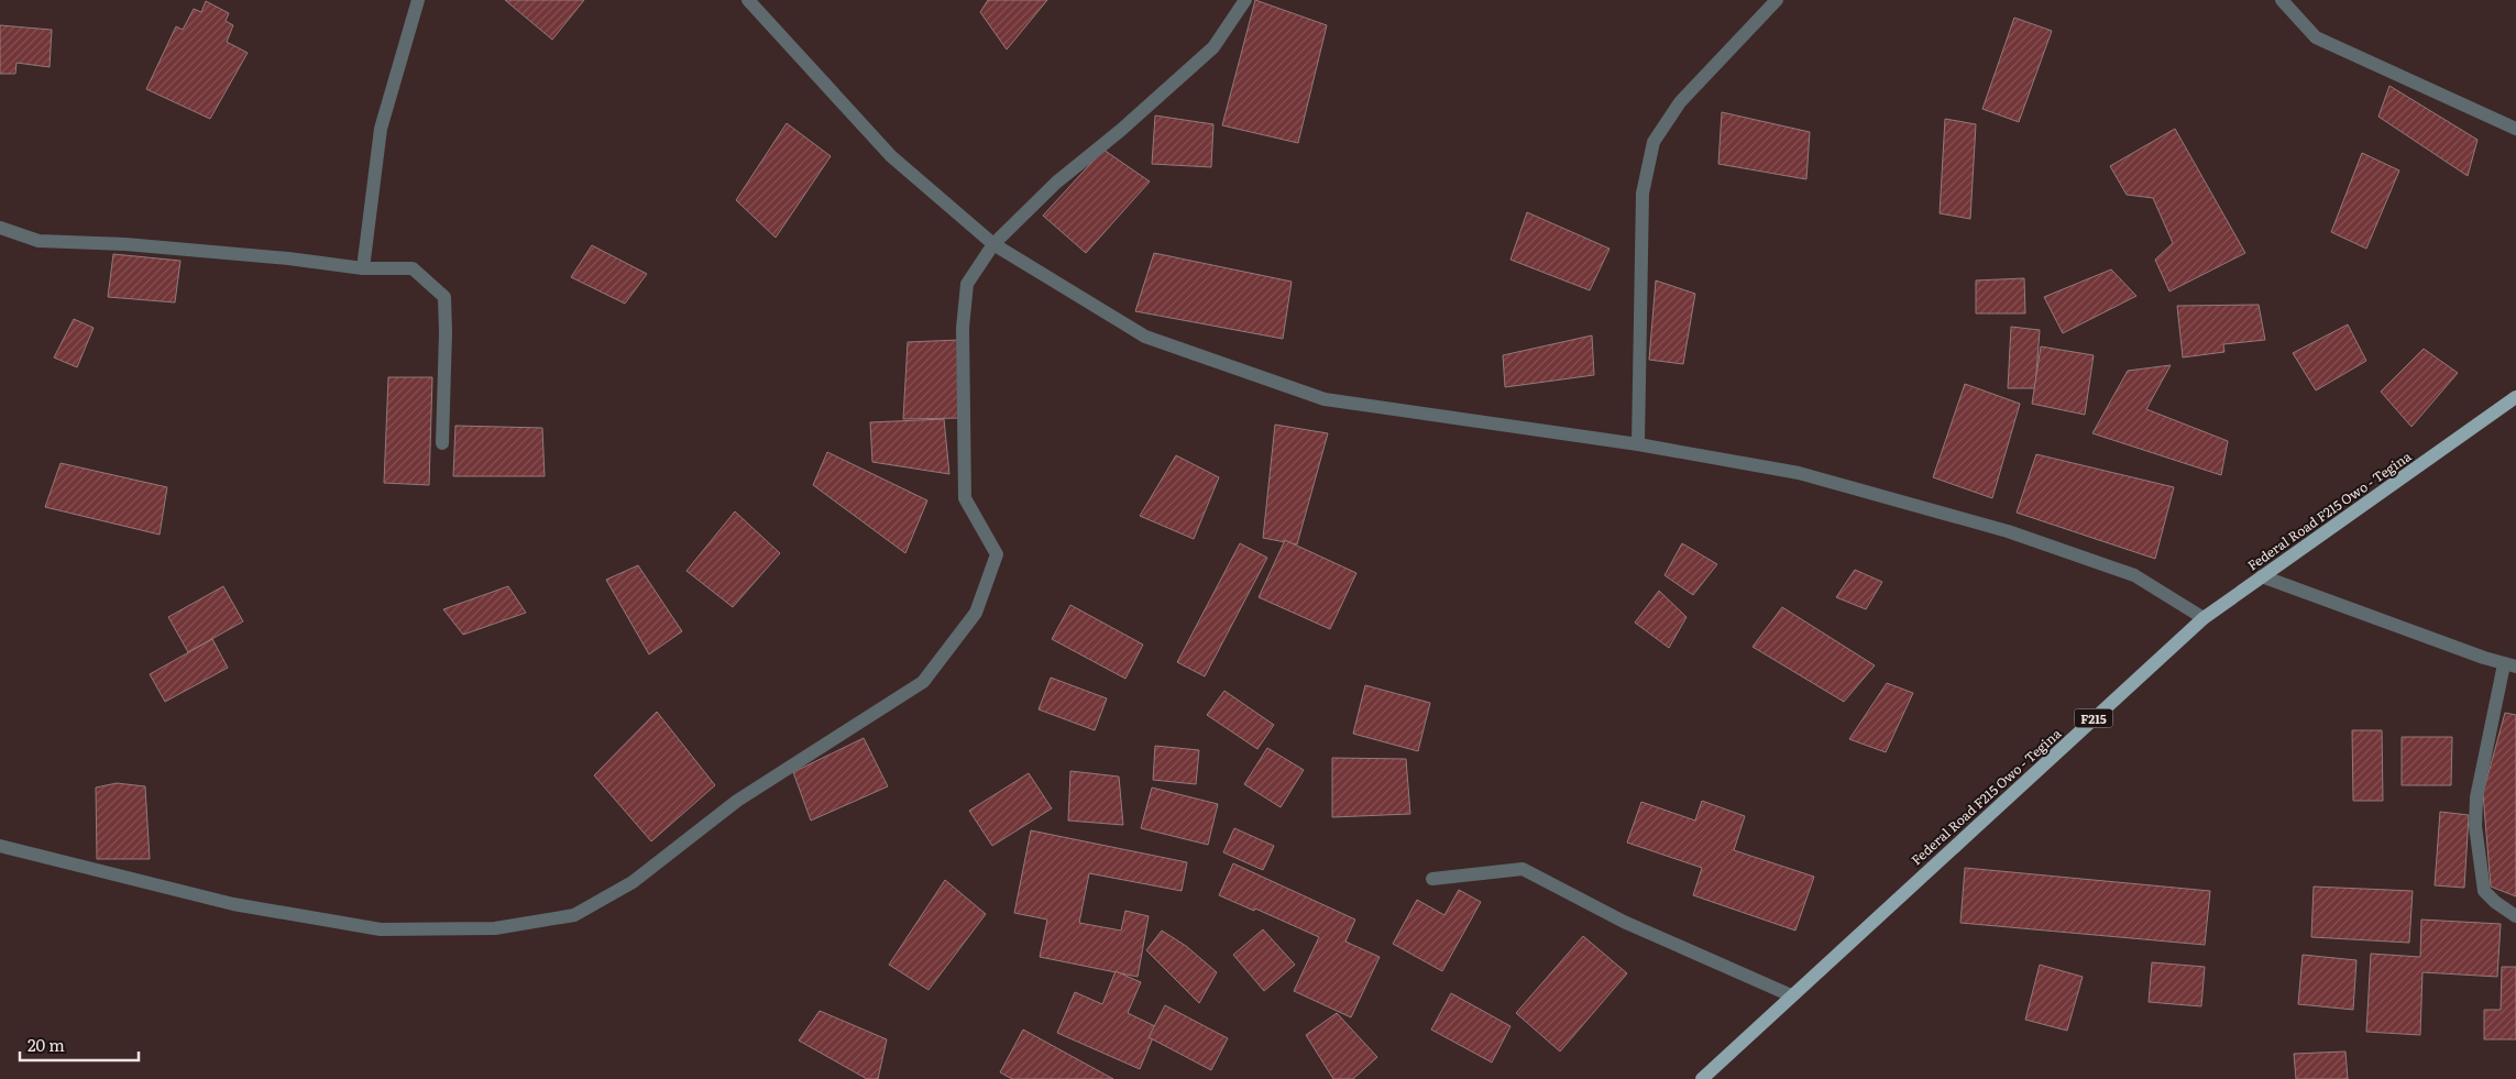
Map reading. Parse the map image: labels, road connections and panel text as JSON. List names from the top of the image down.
{
  "streets": {
    "main road": ["Federal Road F215 Owo - Tegina", "F215"]
  },
  "scale_bar": "20 m"
}
